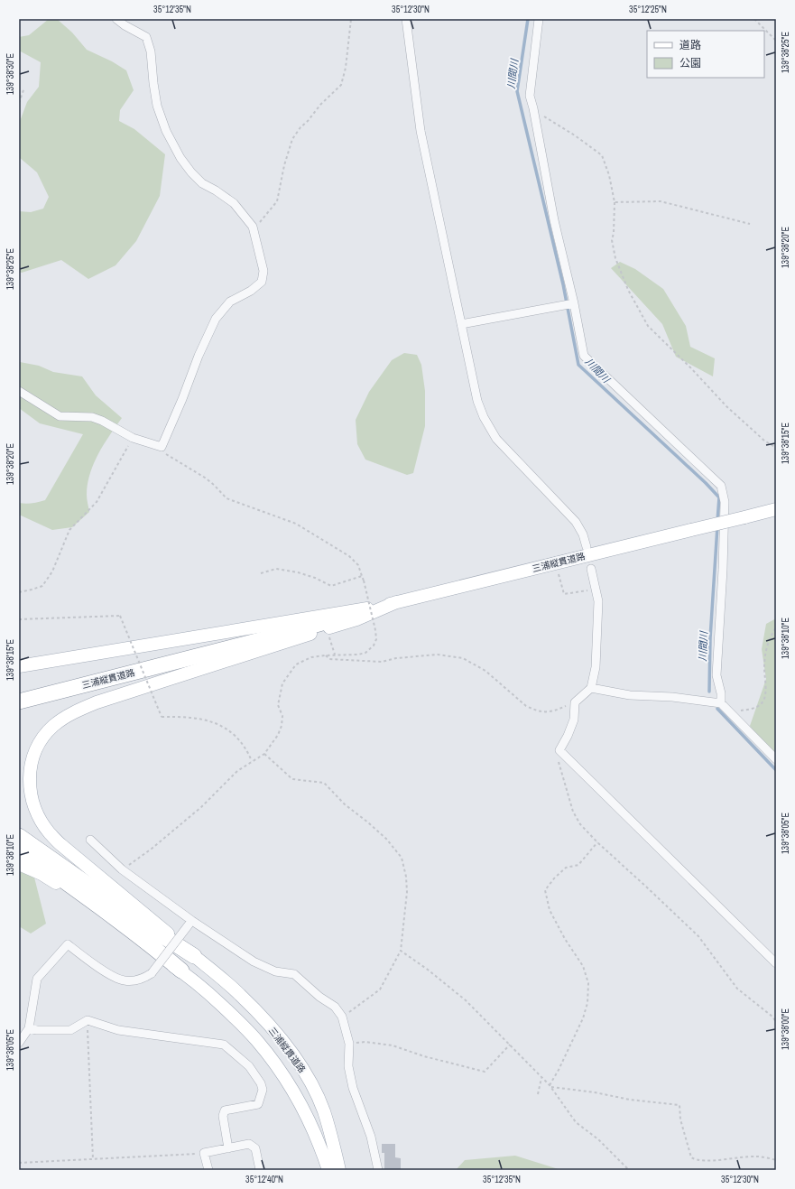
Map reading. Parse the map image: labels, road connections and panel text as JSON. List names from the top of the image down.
{
  "streets": {
    "highway": ["三浦縦貫道路"]
  },
  "water": ["川間川"],
  "legend": ["道路", "公園"],
  "coordinates": [
    "35°12'35\"N",
    "35°12'30\"N",
    "35°12'25\"N",
    "139°38'25\"E",
    "139°38'30\"E",
    "139°38'20\"E",
    "139°38'15\"E",
    "139°38'10\"E",
    "139°38'05\"E",
    "139°38'00\"E",
    "35°12'40\"N"
  ]
}
